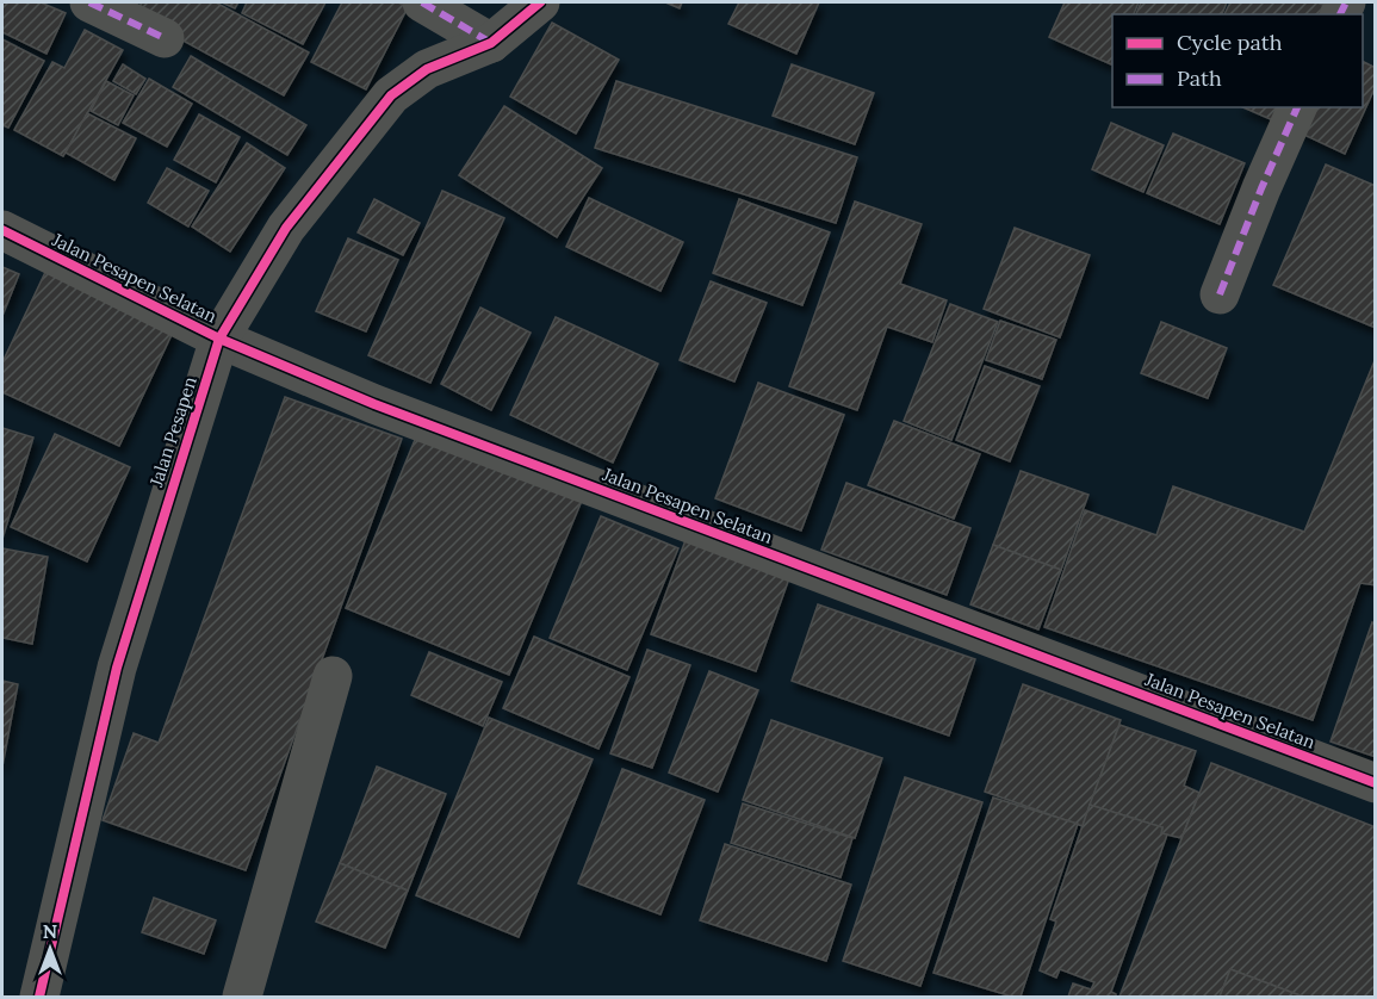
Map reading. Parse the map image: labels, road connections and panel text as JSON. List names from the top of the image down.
{
  "streets": {
    "street": ["Jalan Pesapen Selatan", "Jalan Pesapen"]
  },
  "crossings": [
    ["Jalan Pesapen Selatan", "Jalan Pesapen"]
  ],
  "legend": ["Cycle path", "Path"],
  "north": "top"
}
